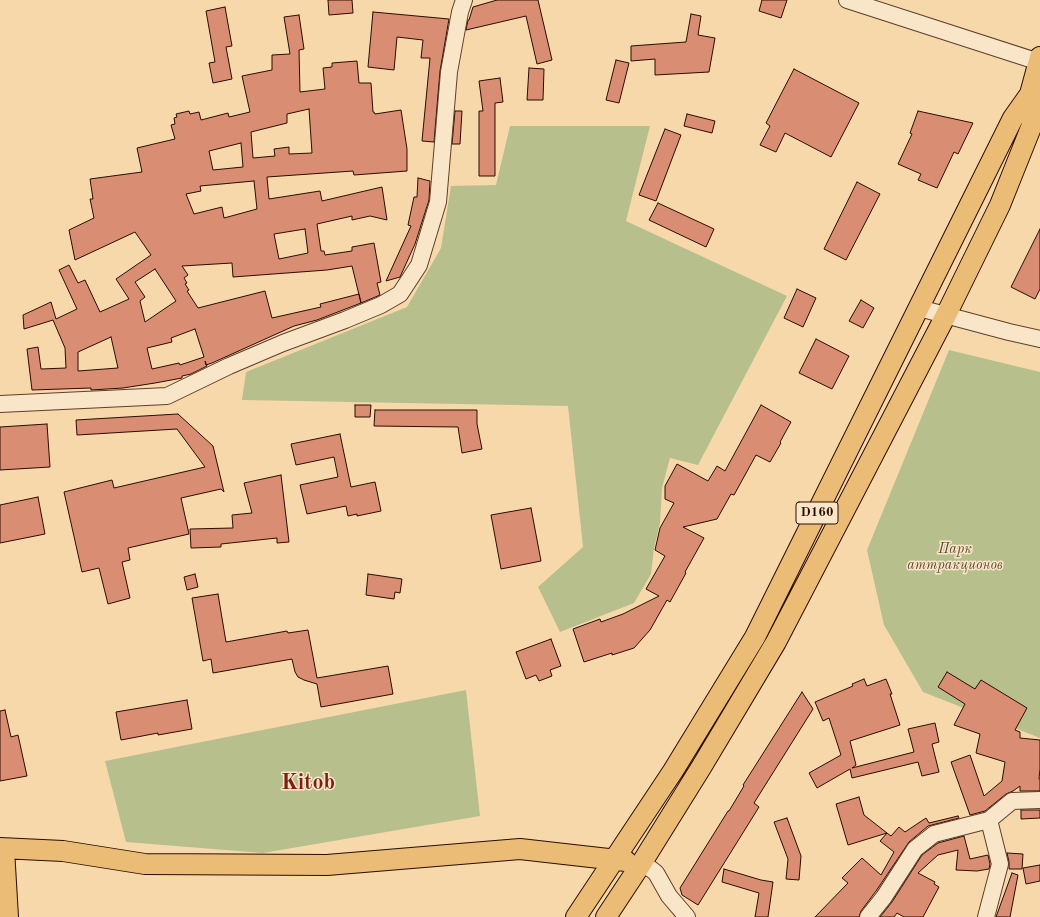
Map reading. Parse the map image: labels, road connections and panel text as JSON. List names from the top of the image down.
{
  "streets": {
    "main road": ["D160"]
  },
  "districts": ["Kitob"],
  "parks": ["Парк аттракционов"]
}
